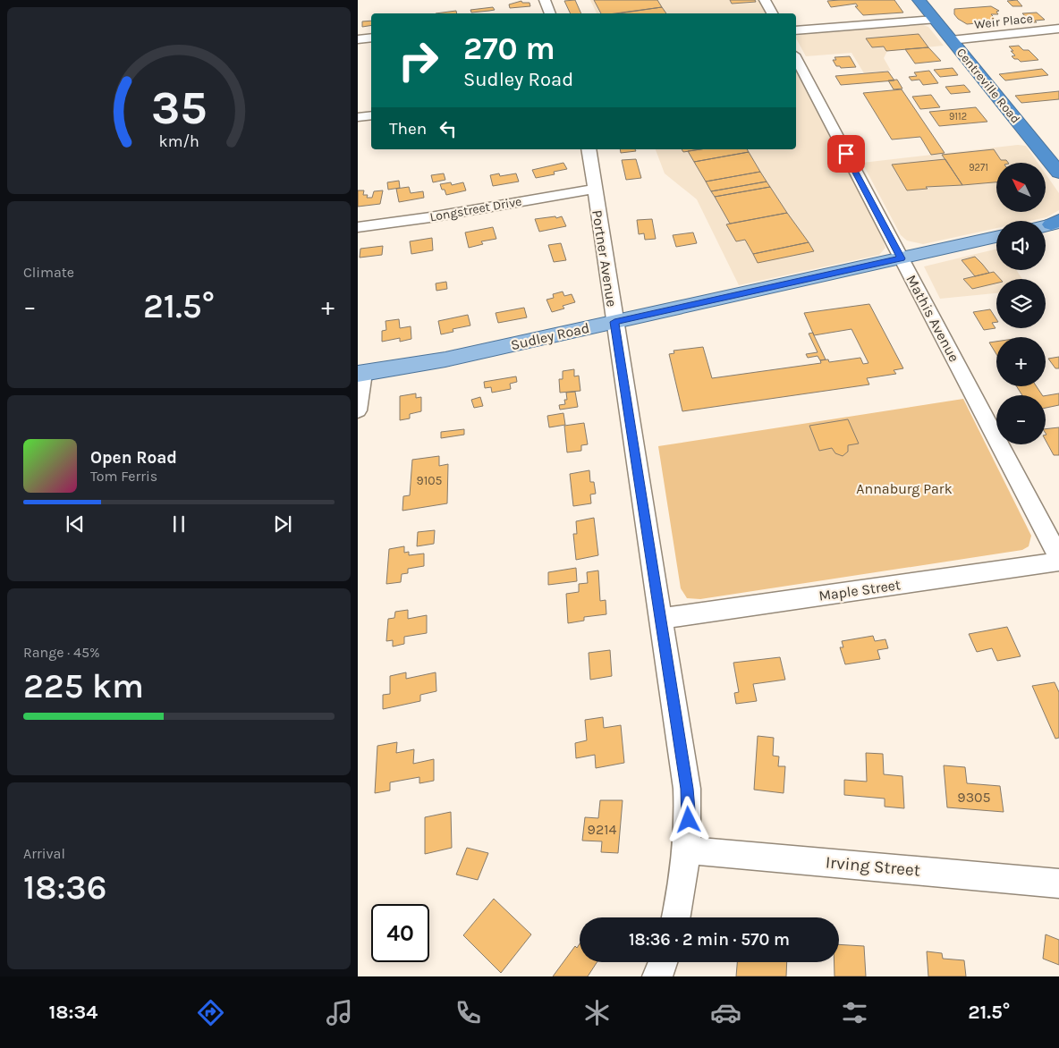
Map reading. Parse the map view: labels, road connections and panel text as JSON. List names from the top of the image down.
{
  "streets": {
    "highway": ["Centreville Road"],
    "main road": ["Sudley Road"],
    "street": [
      "Weir Place",
      "Longstreet Drive",
      "Portner Avenue",
      "Mathis Avenue",
      "Maple Street",
      "Irving Street"
    ]
  },
  "crossings": [
    ["Weir Place", "Centreville Road"],
    ["Longstreet Drive", "Portner Avenue"],
    ["Portner Avenue", "Sudley Road"],
    ["Portner Avenue", "Maple Street"],
    ["Portner Avenue", "Irving Street"],
    ["Mathis Avenue", "Sudley Road"]
  ],
  "parks": ["Annaburg Park"],
  "house_numbers": [
    "9112",
    "9271",
    "9105",
    "9305",
    "9214"
  ],
  "north": "top left",
  "page": {
    "turn": ["270 m", "Sudley Road"],
    "then": "Then",
    "map_buttons": ["+", "−"],
    "tile": [
      "Climate",
      ["Range · 45%", "225 km"],
      ["Arrival", "18:36"]
    ],
    "heat": ["−", "21.5°", "+"],
    "song": ["Open Road", "Tom Ferris"],
    "limit": "40",
    "trip": "18:36 · 2 min · 570 m",
    "tabs": ["18:34", "21.5°"],
    "gauge": ["35", "km/h"]
  }
}
